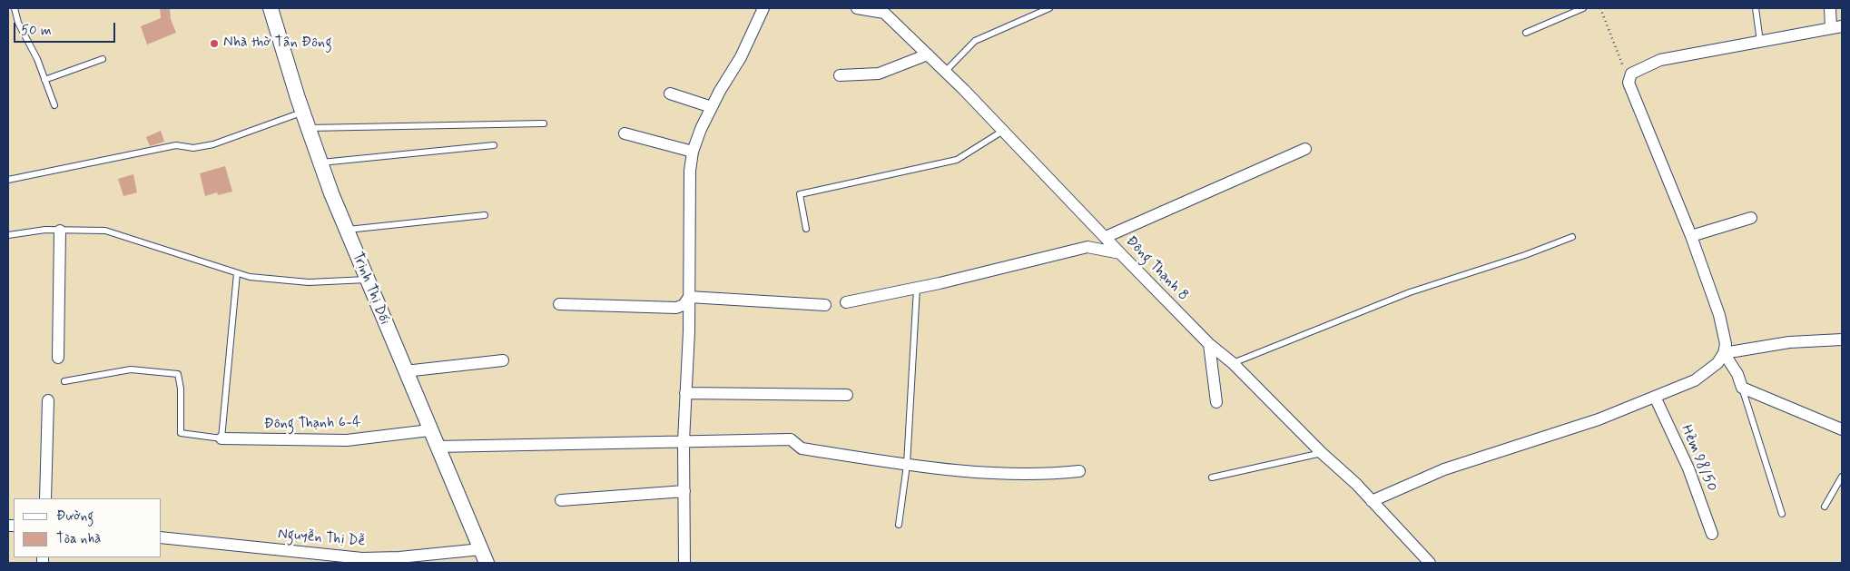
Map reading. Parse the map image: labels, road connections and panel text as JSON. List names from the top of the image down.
{
  "streets": {
    "street": [
      "Đông Thạnh 8",
      "Trịnh Thị Dối",
      "Đông Thạnh 6-4",
      "Hẻm 98/50",
      "Nguyễn Thị Dễ"
    ]
  },
  "crossings": [
    ["Trịnh Thị Dối", "Đông Thạnh 6-4"],
    ["Trịnh Thị Dối", "Nguyễn Thị Dễ"]
  ],
  "places": ["Nhà thờ Tân Đông"],
  "legend": ["Đường", "Tòa nhà"],
  "scale_bar": "50 m"
}
